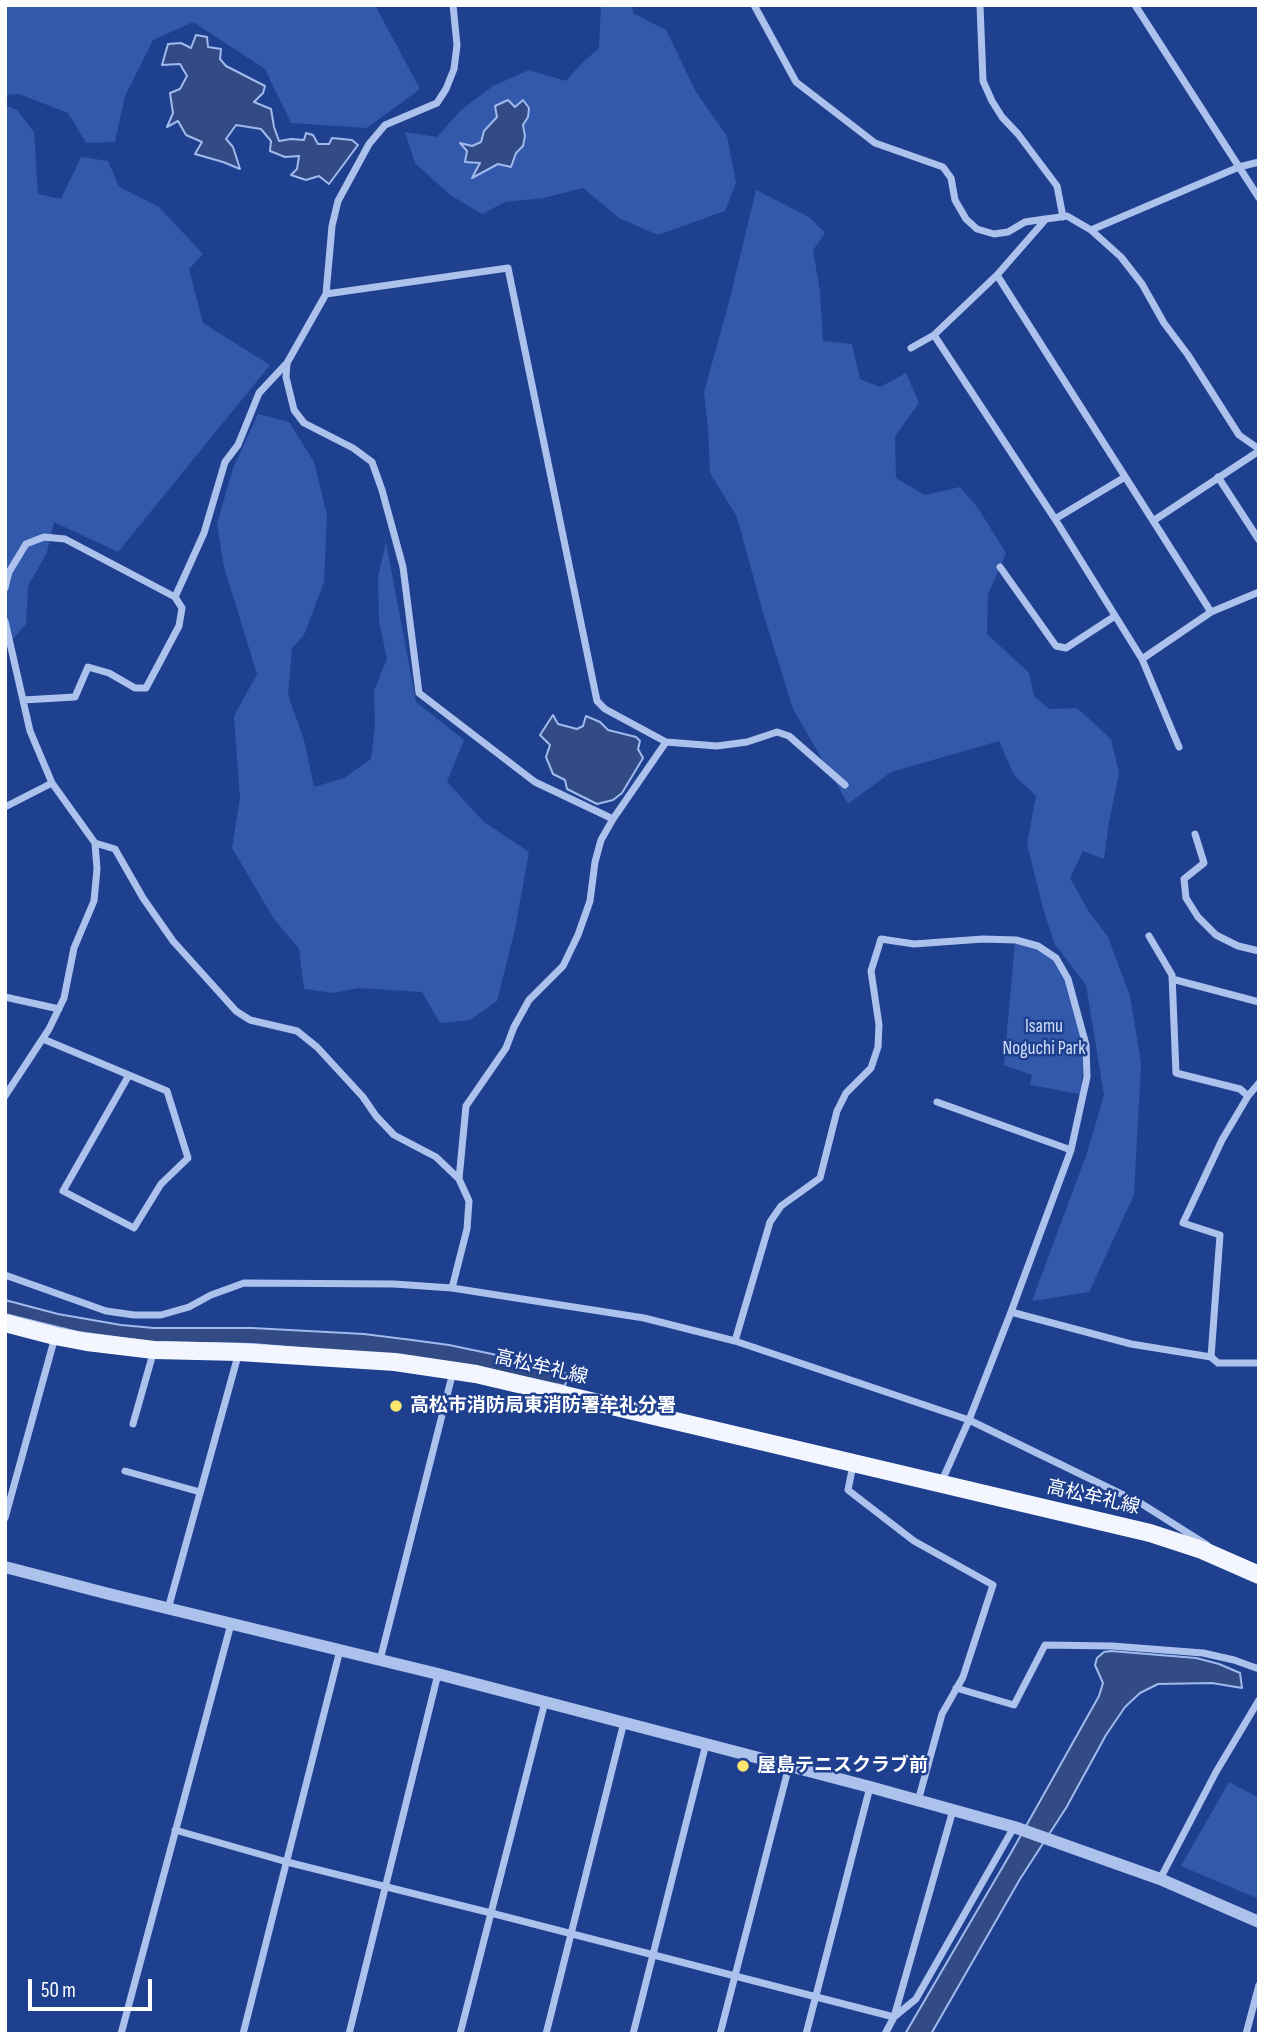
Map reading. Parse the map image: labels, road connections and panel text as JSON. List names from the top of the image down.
{
  "streets": {
    "main road": ["高松牟礼線"]
  },
  "parks": ["Isamu Noguchi Park"],
  "places": ["高松市消防局東消防署牟礼分署", "屋島テニスクラブ前"],
  "scale_bar": "50 m"
}
